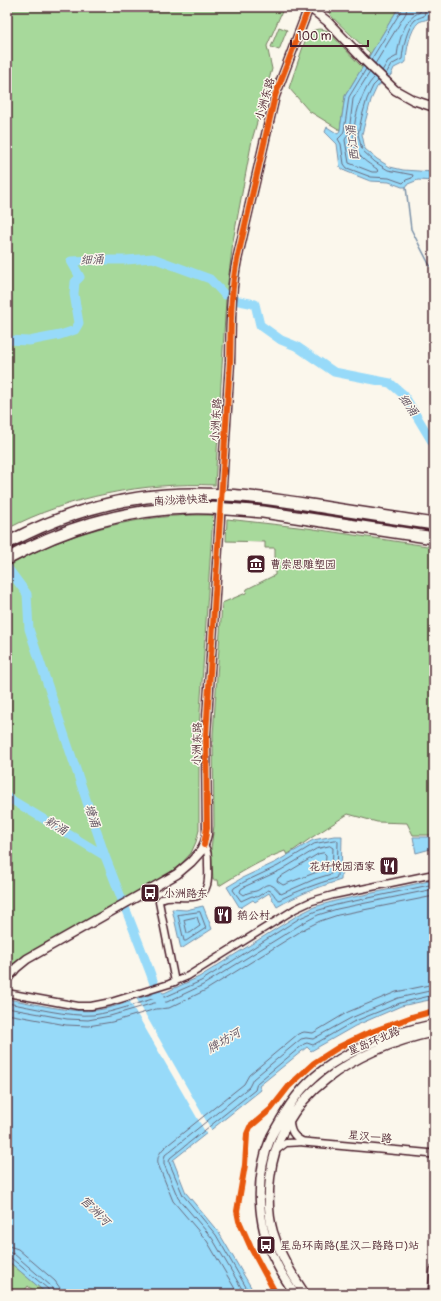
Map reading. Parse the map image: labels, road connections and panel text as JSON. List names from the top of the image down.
{
  "streets": {
    "highway": ["南沙港快速"],
    "main road": ["小洲东路", "星岛环北路"],
    "street": ["星汉一路"]
  },
  "crossings": [
    ["星岛环北路", "星汉一路"]
  ],
  "water": [
    "西江涌",
    "细涌",
    "塘涌",
    "新涌",
    "牌坊河",
    "官洲河"
  ],
  "places": {
    "museum": ["曹崇思雕塑园"],
    "restaurant": ["花好悦园酒家", "鹅公村"],
    "bus stop": ["小洲路东", "星岛环南路(星汉二路路口)站"]
  },
  "scale_bar": "100 m"
}
